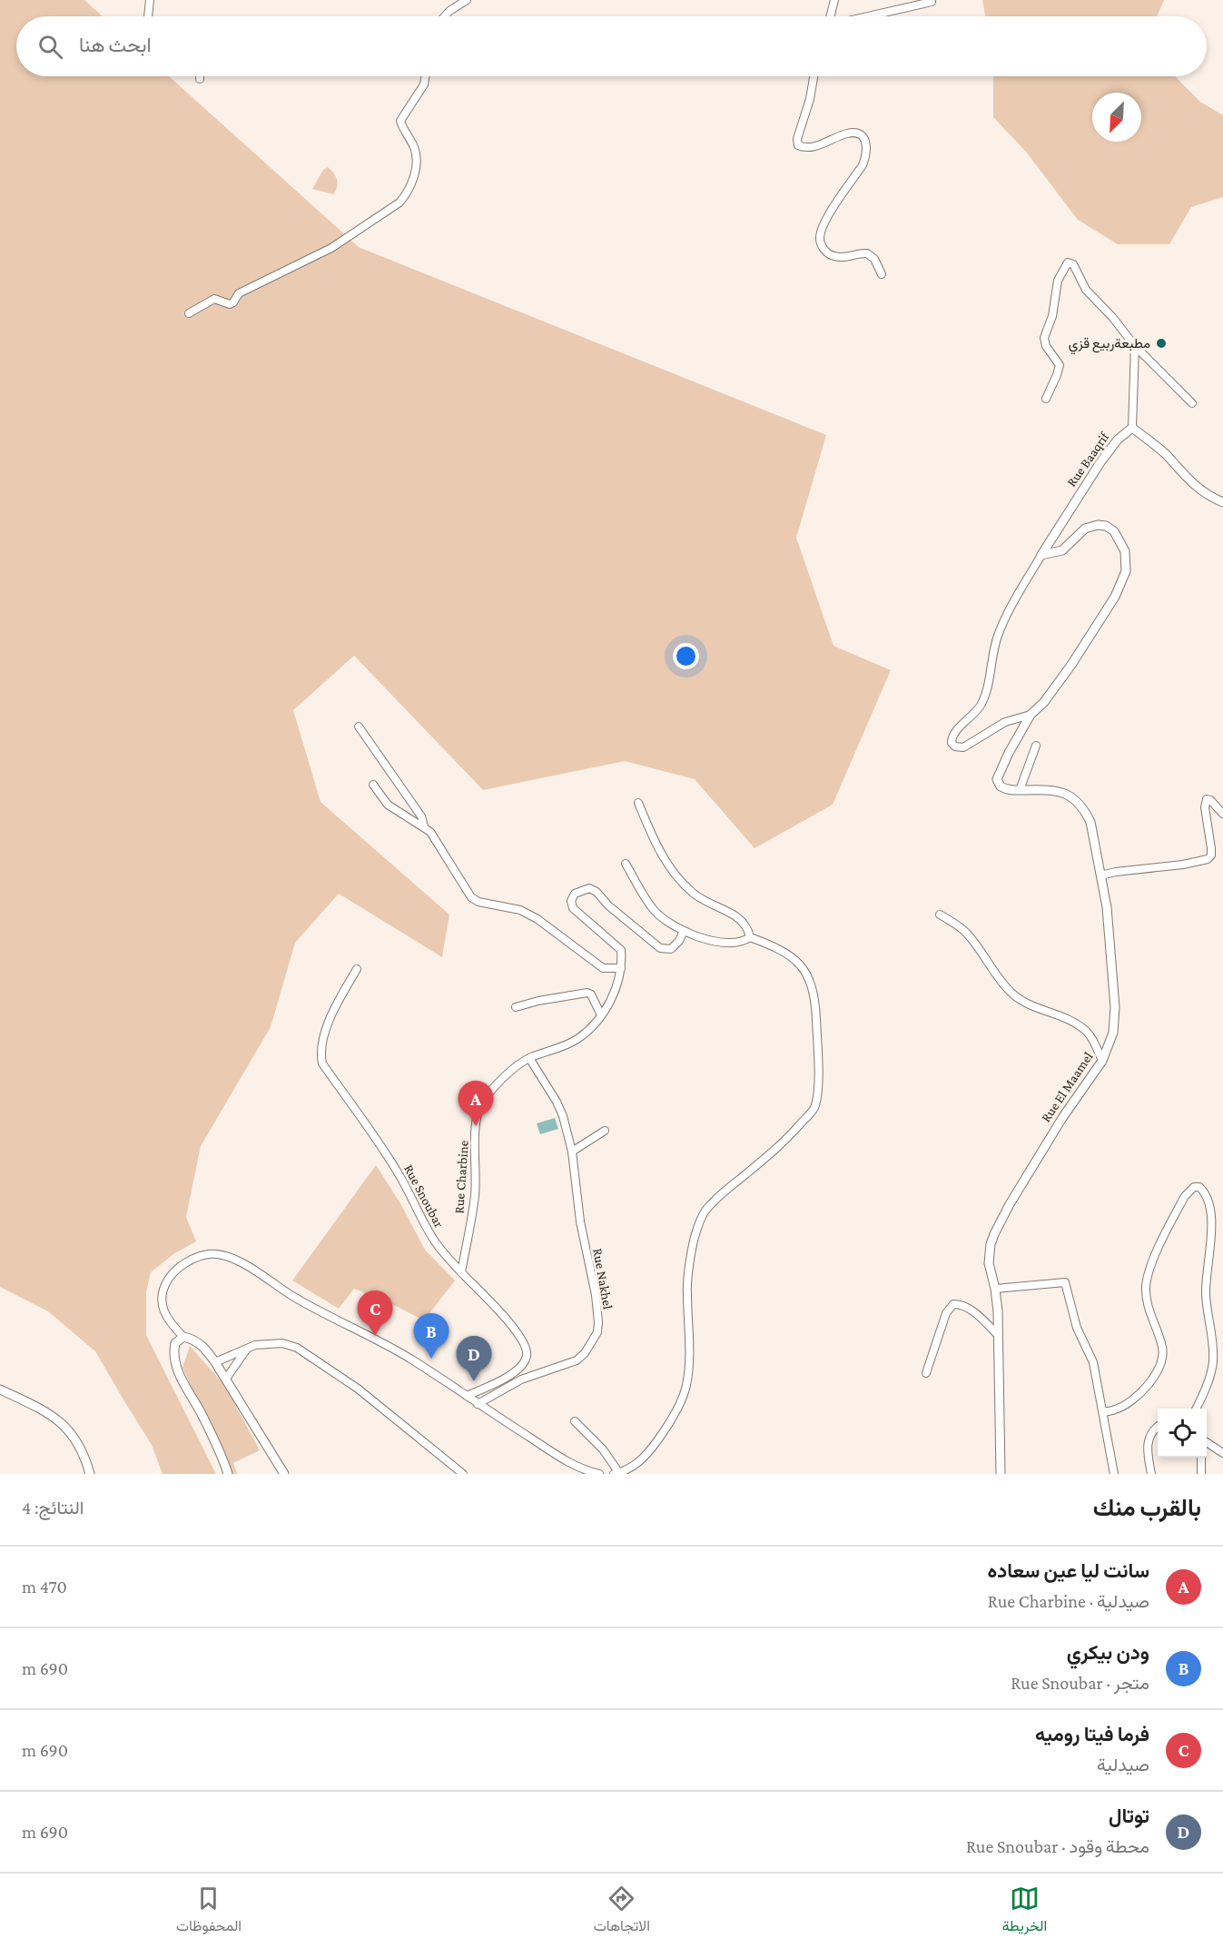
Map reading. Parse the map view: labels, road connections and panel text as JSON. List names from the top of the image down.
{
  "streets": {
    "street": [
      "Rue Baaqrif",
      "Rue El Maamel",
      "Rue Charbine",
      "Rue Snoubar",
      "Rue Nakhel"
    ]
  },
  "crossings": [
    ["Rue Charbine", "Rue Snoubar"],
    ["Rue Charbine", "Rue Nakhel"]
  ],
  "places": ["مطبعةربيع قزي"],
  "north": "bottom left",
  "page": {
    "search": "ابحث هنا",
    "pins": [
      "A",
      "C",
      "B",
      "D"
    ],
    "heading": ["بالقرب منك", "النتائج: 4"],
    "list": [
      {
        "mark": "A",
        "name": "سانت ليا عين سعاده",
        "note": "صيدلية · Rue Charbine",
        "value": "470 m"
      },
      {
        "mark": "B",
        "name": "ودن بيكري",
        "note": "متجر · Rue Snoubar",
        "value": "690 m"
      },
      {
        "mark": "C",
        "name": "فرما فيتا روميه",
        "note": "صيدلية",
        "value": "690 m"
      },
      {
        "mark": "D",
        "name": "توتال",
        "note": "محطة وقود · Rue Snoubar",
        "value": "690 m"
      }
    ],
    "nav": ["الخريطة", "الاتجاهات", "المحفوظات"]
  }
}
